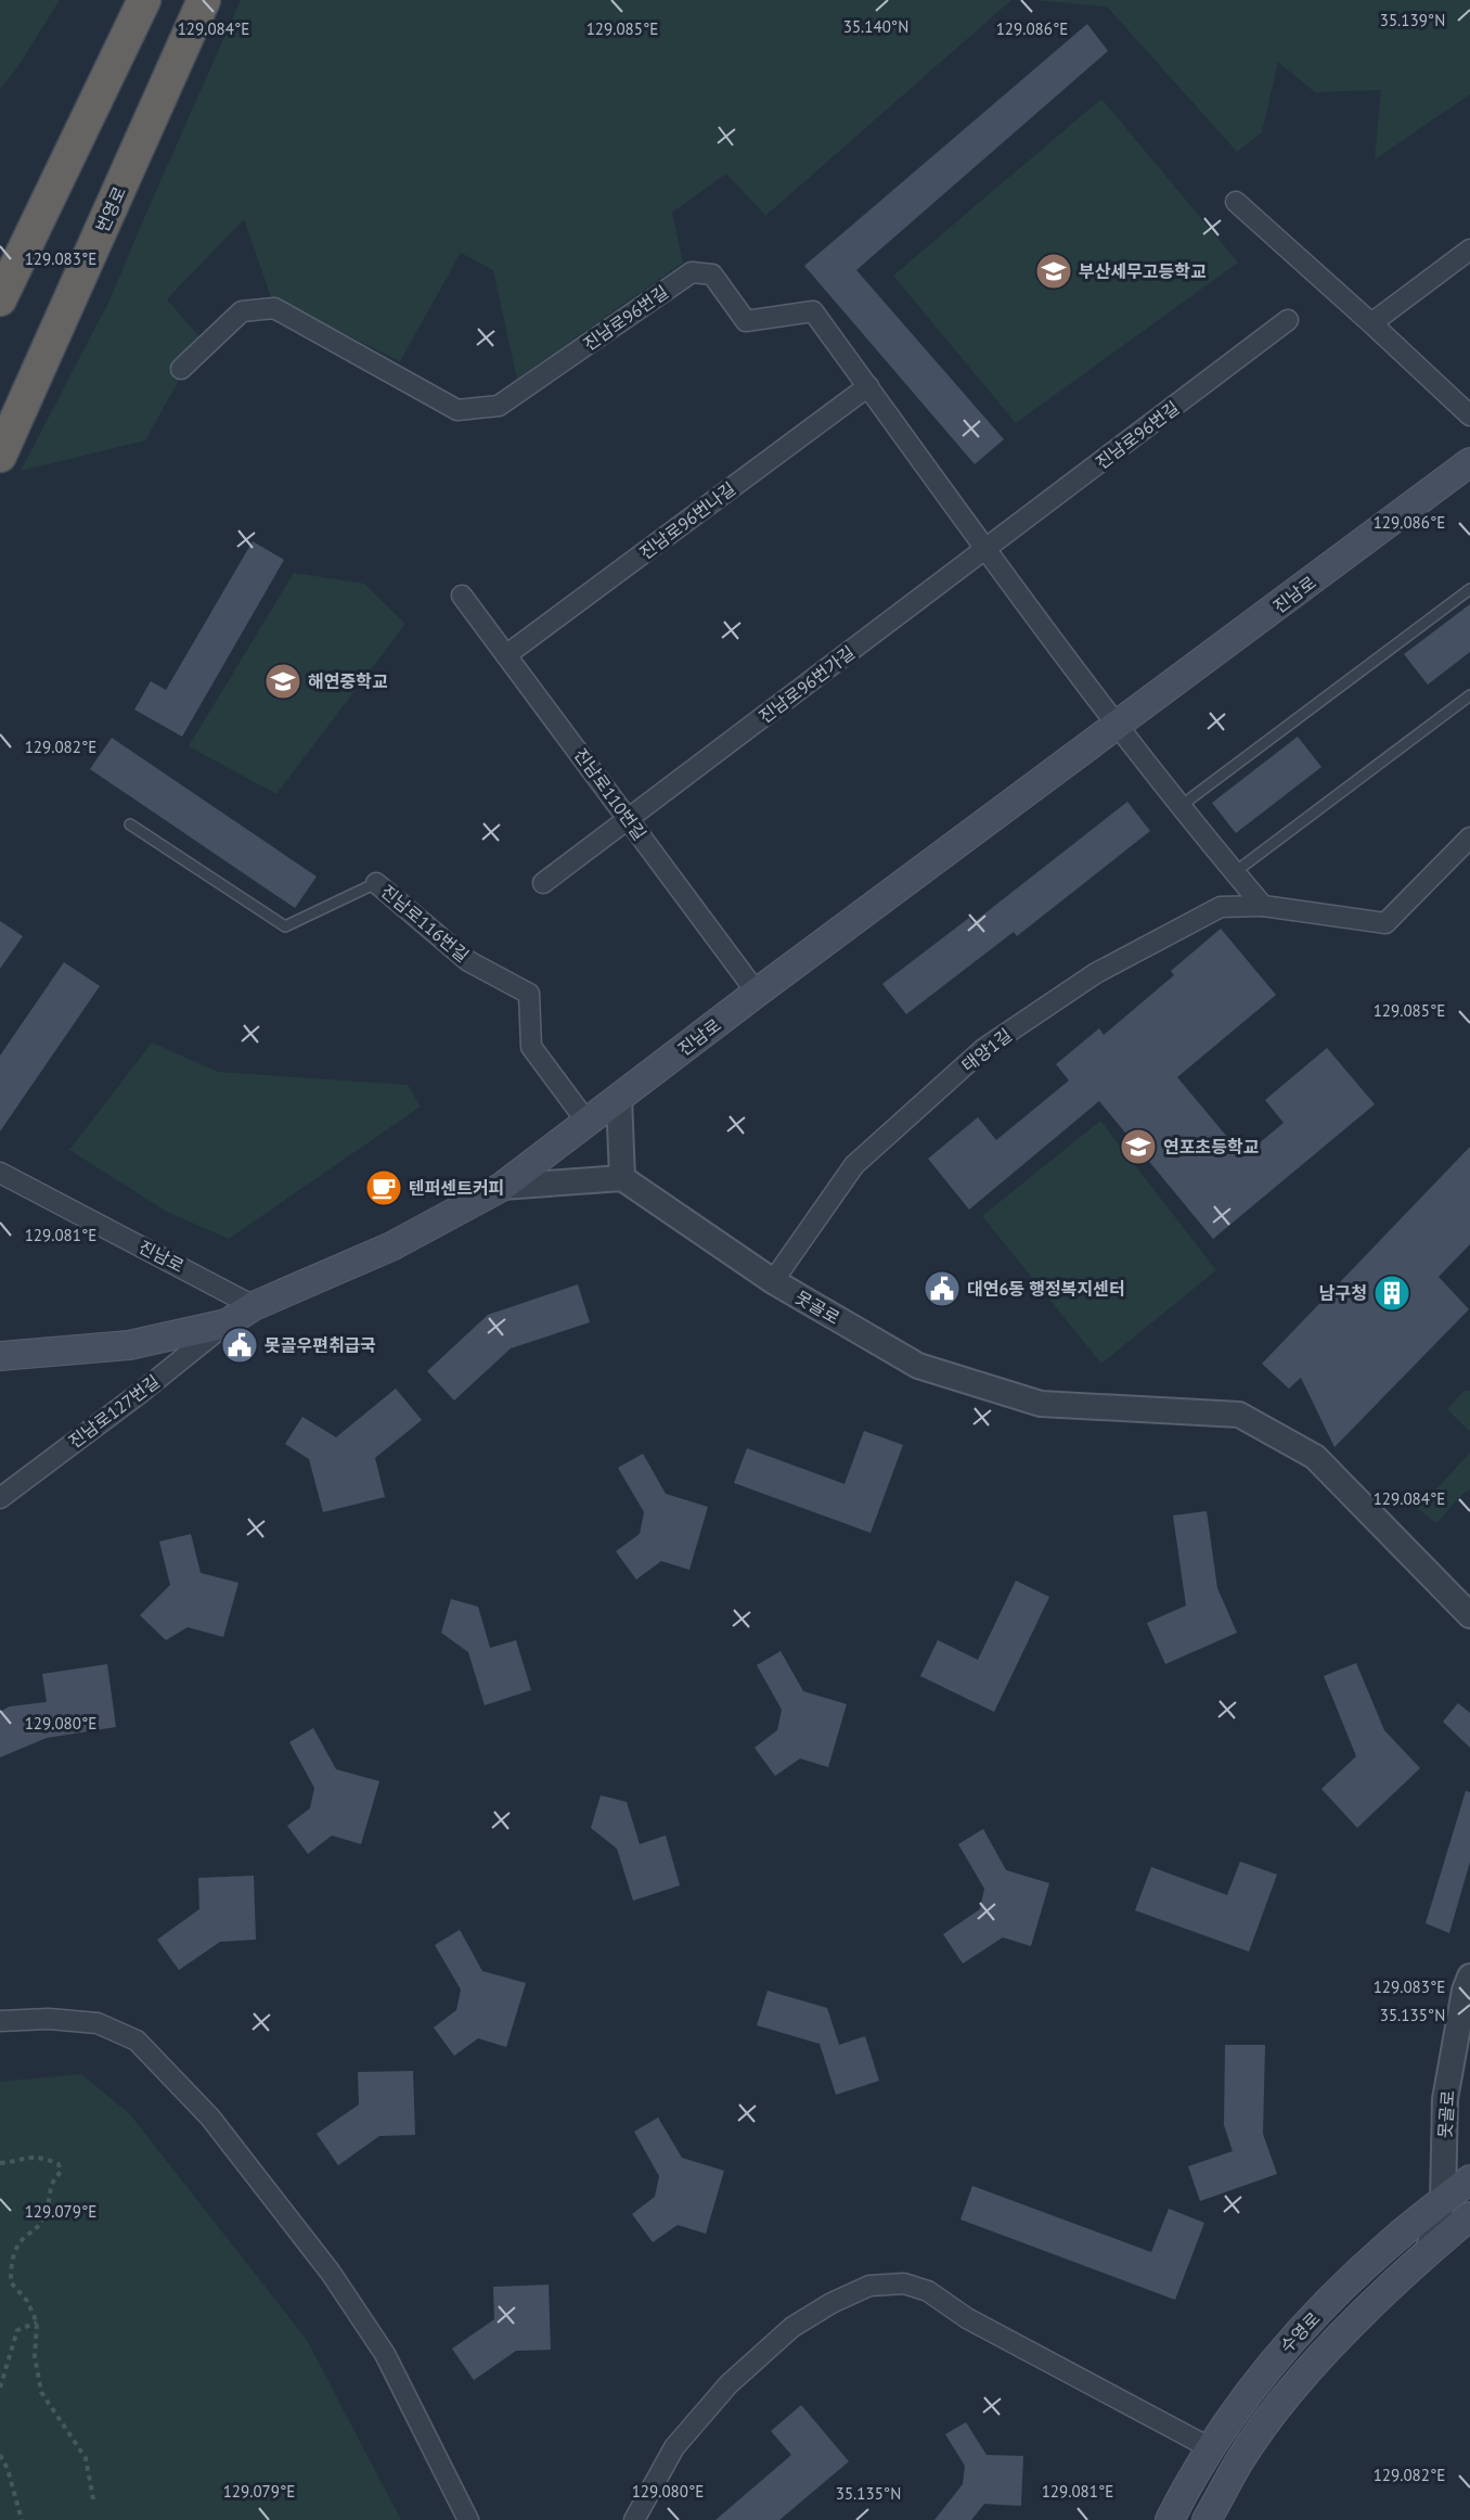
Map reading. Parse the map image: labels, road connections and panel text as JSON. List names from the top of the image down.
{
  "streets": {
    "highway": ["번영로"],
    "main road": ["진남로", "수영로"],
    "street": [
      "진남로96번길",
      "진남로96번나길",
      "진남로96번가길",
      "진남로110번길",
      "진남로116번길",
      "태양1길",
      "못골로",
      "진남로127번길"
    ]
  },
  "crossings": [
    ["진남로96번길", "진남로96번나길"],
    ["진남로96번길", "진남로"],
    ["진남로96번길", "진남로96번가길"],
    ["진남로96번나길", "진남로110번길"],
    ["진남로", "진남로110번길"],
    ["진남로", "진남로116번길"],
    ["진남로", "진남로127번길"],
    ["진남로96번가길", "진남로110번길"],
    ["태양1길", "못골로"],
    ["못골로", "수영로"]
  ],
  "places": {
    "school or university": ["부산세무고등학교", "해연중학교", "연포초등학교"],
    "cafe": ["텐퍼센트커피"],
    "public building": ["대연6동 행정복지센터", "못골우편취급국"],
    "building": ["남구청"]
  },
  "coordinates": [
    "35.139°N",
    "35.140°N",
    "129.084°E",
    "129.085°E",
    "129.086°E",
    "129.083°E",
    "129.082°E",
    "129.081°E",
    "129.080°E",
    "35.135°N",
    "129.079°E"
  ]
}
